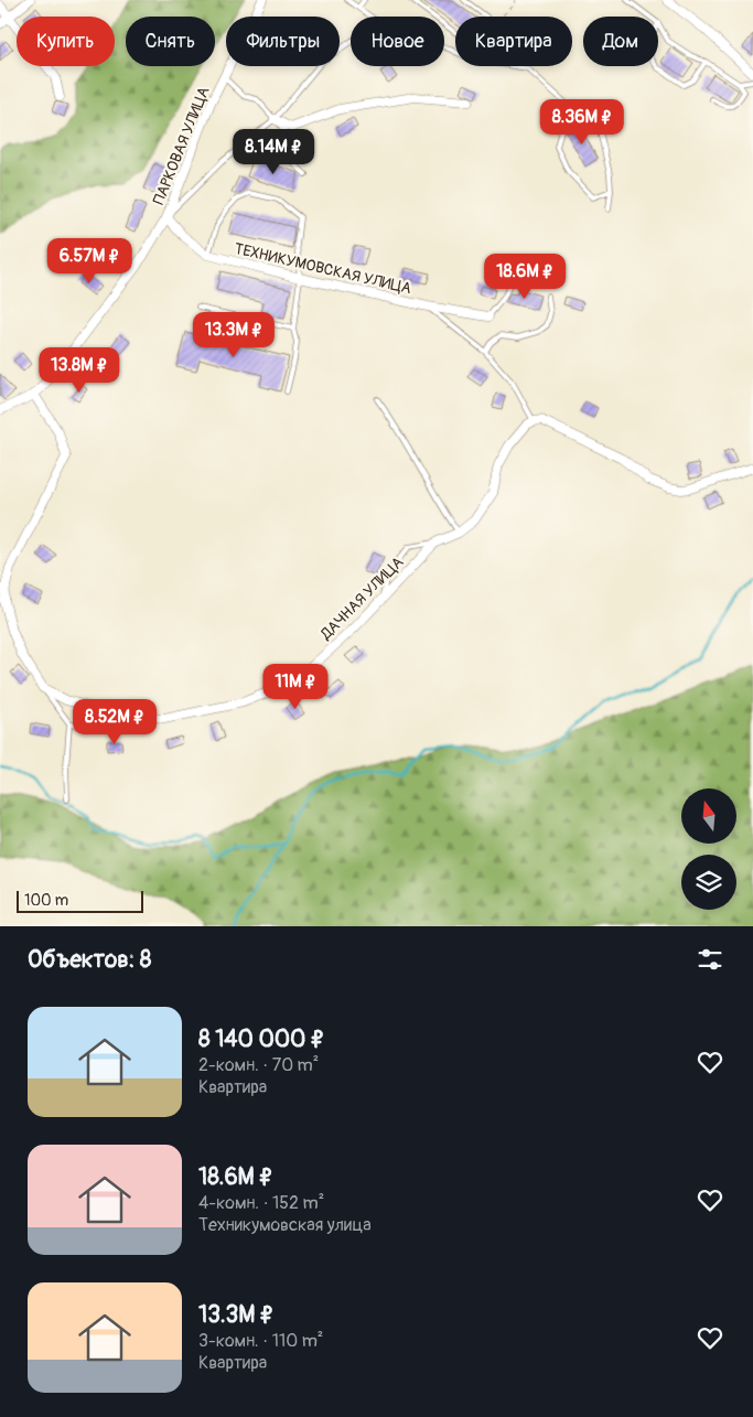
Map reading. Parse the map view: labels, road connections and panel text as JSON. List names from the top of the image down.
{
  "streets": {
    "street": ["ПАРКОВАЯ УЛИЦА", "ТЕХНИКУМОВСКАЯ УЛИЦА", "ДАЧНАЯ УЛИЦА"]
  },
  "crossings": [
    ["ПАРКОВАЯ УЛИЦА", "ТЕХНИКУМОВСКАЯ УЛИЦА"]
  ],
  "scale_bar": "100 m",
  "north": "top",
  "page": {
    "chip": [
      "Купить",
      "Снять",
      "Фильтры",
      "Новое",
      "Квартира",
      "Дом"
    ],
    "price": [
      "8.36M ₽",
      "8.14M ₽",
      "6.57M ₽",
      "18.6M ₽",
      "13.3M ₽",
      "13.8M ₽",
      "11M ₽",
      "8.52M ₽"
    ],
    "scale": "100 m",
    "heading": "Объектов: 8",
    "list": [
      {
        "name": "8 140 000 ₽",
        "note": "2-комн. · 70 m² · Квартира"
      },
      {
        "name": "18.6M ₽",
        "note": "4-комн. · 152 m² · Техникумовская улица"
      },
      {
        "name": "13.3M ₽",
        "note": "3-комн. · 110 m² · Квартира"
      }
    ]
  }
}
